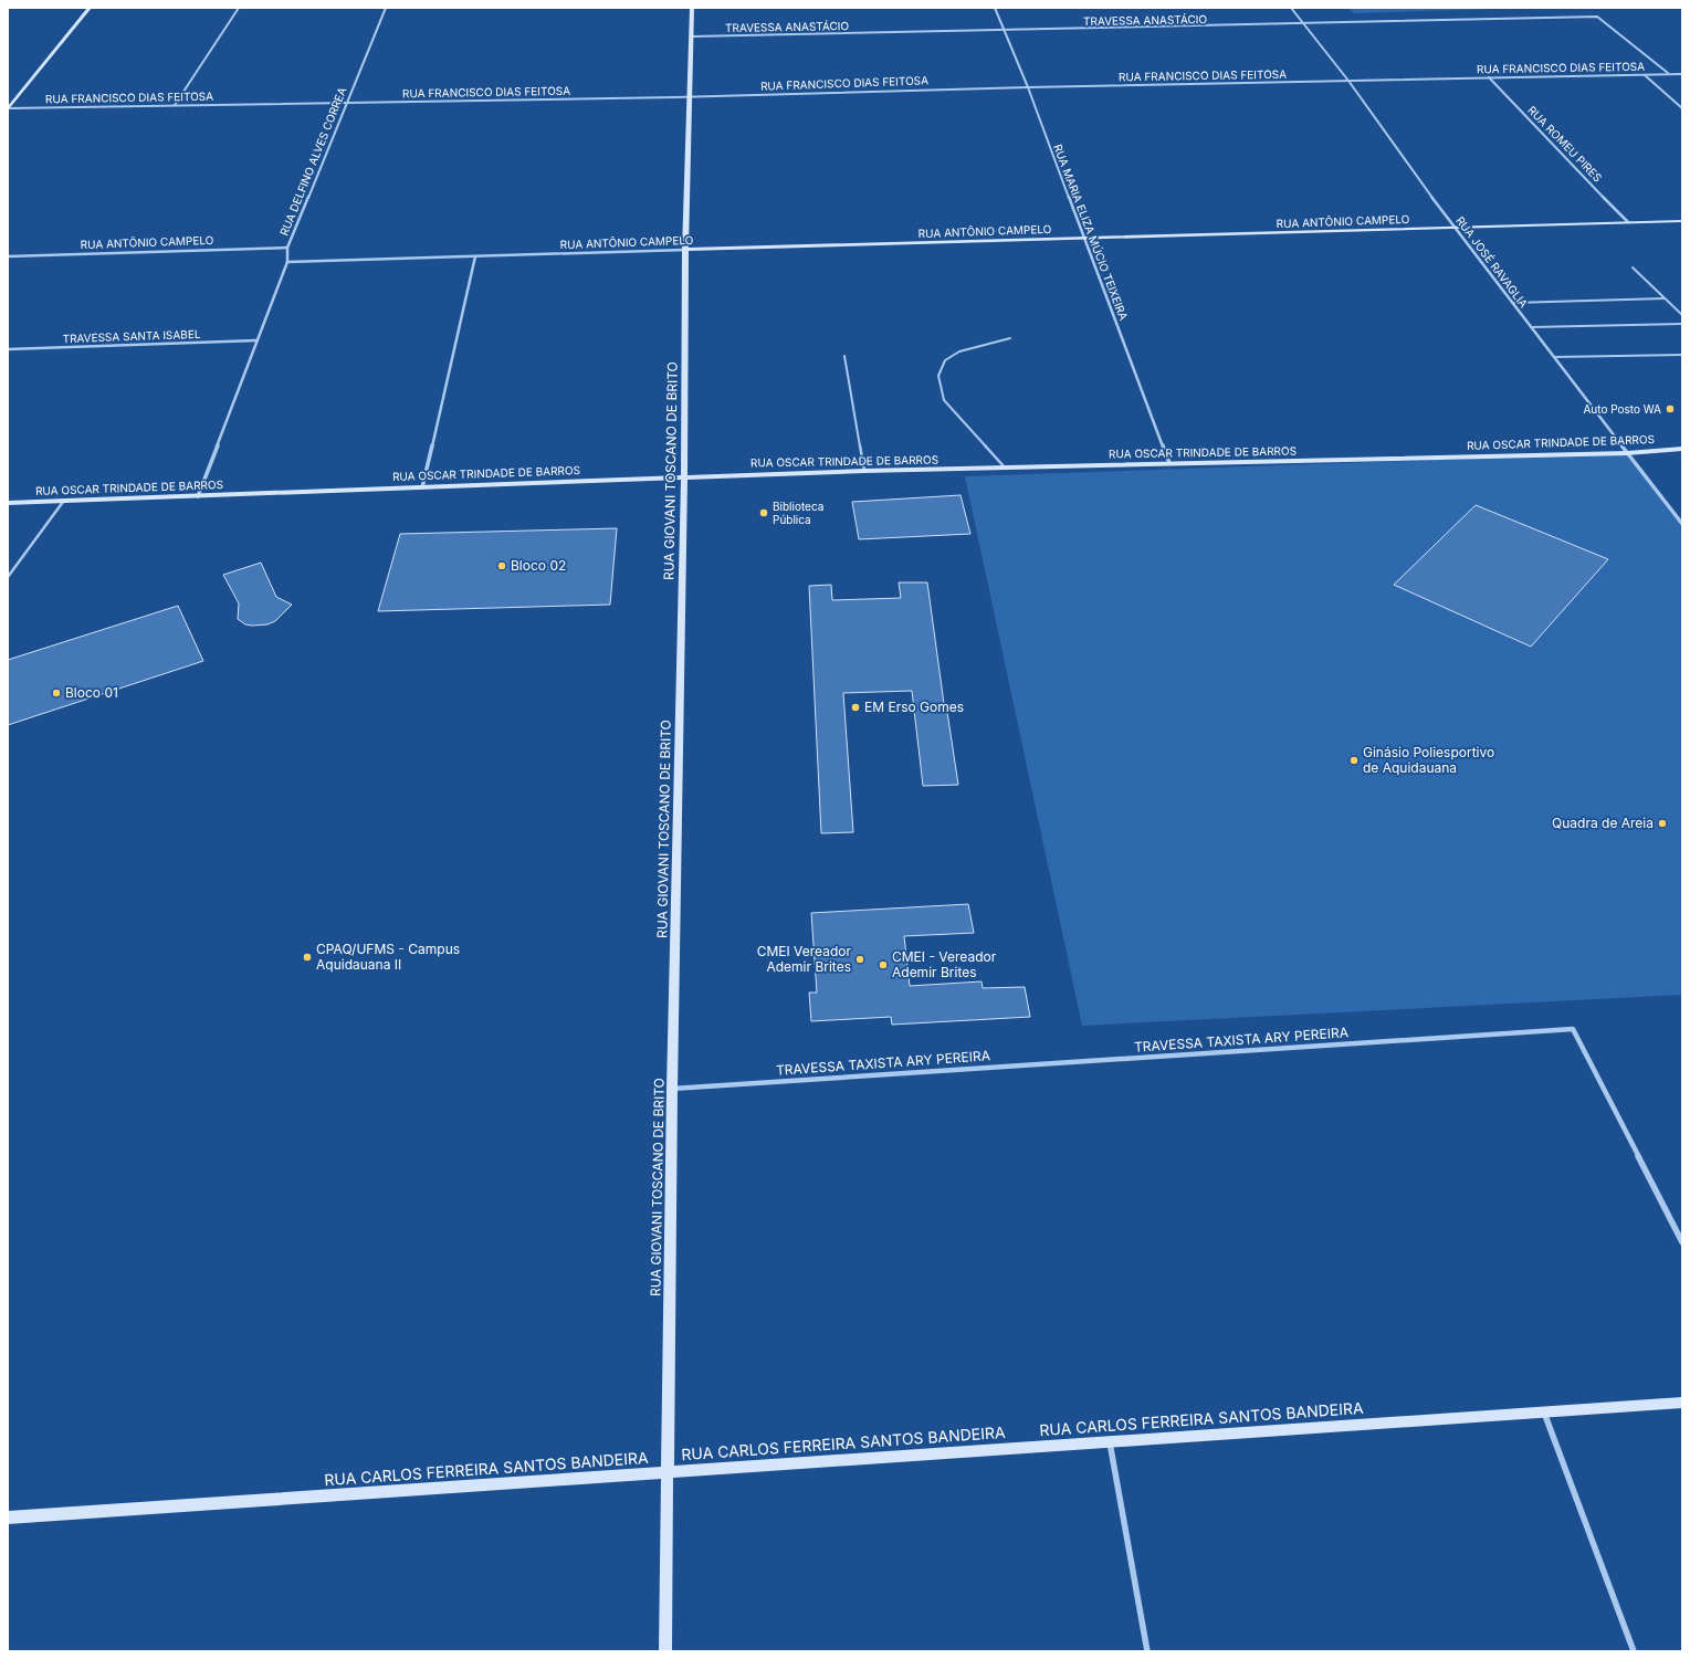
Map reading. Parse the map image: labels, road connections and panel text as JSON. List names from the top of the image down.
{
  "streets": {
    "main road": [
      "RUA ANTÔNIO CAMPELO",
      "RUA OSCAR TRINDADE DE BARROS",
      "RUA GIOVANI TOSCANO DE BRITO",
      "RUA CARLOS FERREIRA SANTOS BANDEIRA"
    ],
    "street": [
      "TRAVESSA ANASTÁCIO",
      "RUA FRANCISCO DIAS FEITOSA",
      "RUA ROMEU PIRES",
      "RUA DELFINO ALVES CORREA",
      "RUA MARIA ELIZA MÚCIO TEIXEIRA",
      "RUA JOSÉ RAVAGLIA",
      "TRAVESSA SANTA ISABEL",
      "TRAVESSA TAXISTA ARY PEREIRA"
    ]
  },
  "crossings": [
    ["TRAVESSA ANASTÁCIO", "RUA FRANCISCO DIAS FEITOSA"],
    ["TRAVESSA ANASTÁCIO", "RUA MARIA ELIZA MÚCIO TEIXEIRA"],
    ["TRAVESSA ANASTÁCIO", "RUA JOSÉ RAVAGLIA"],
    ["TRAVESSA ANASTÁCIO", "RUA GIOVANI TOSCANO DE BRITO"],
    ["RUA FRANCISCO DIAS FEITOSA", "RUA ROMEU PIRES"],
    ["RUA FRANCISCO DIAS FEITOSA", "RUA DELFINO ALVES CORREA"],
    ["RUA FRANCISCO DIAS FEITOSA", "RUA MARIA ELIZA MÚCIO TEIXEIRA"],
    ["RUA FRANCISCO DIAS FEITOSA", "RUA JOSÉ RAVAGLIA"],
    ["RUA FRANCISCO DIAS FEITOSA", "RUA GIOVANI TOSCANO DE BRITO"],
    ["RUA ROMEU PIRES", "RUA ANTÔNIO CAMPELO"],
    ["RUA DELFINO ALVES CORREA", "RUA ANTÔNIO CAMPELO"],
    ["RUA DELFINO ALVES CORREA", "TRAVESSA SANTA ISABEL"],
    ["RUA DELFINO ALVES CORREA", "RUA OSCAR TRINDADE DE BARROS"],
    ["RUA ANTÔNIO CAMPELO", "RUA MARIA ELIZA MÚCIO TEIXEIRA"],
    ["RUA ANTÔNIO CAMPELO", "RUA JOSÉ RAVAGLIA"],
    ["RUA ANTÔNIO CAMPELO", "RUA GIOVANI TOSCANO DE BRITO"],
    ["RUA MARIA ELIZA MÚCIO TEIXEIRA", "RUA OSCAR TRINDADE DE BARROS"],
    ["RUA JOSÉ RAVAGLIA", "RUA OSCAR TRINDADE DE BARROS"],
    ["RUA OSCAR TRINDADE DE BARROS", "RUA GIOVANI TOSCANO DE BRITO"],
    ["RUA GIOVANI TOSCANO DE BRITO", "TRAVESSA TAXISTA ARY PEREIRA"],
    ["RUA GIOVANI TOSCANO DE BRITO", "RUA CARLOS FERREIRA SANTOS BANDEIRA"]
  ],
  "places": [
    "Auto Posto WA",
    "Biblioteca Pública",
    "Bloco 02",
    "Bloco 01",
    "EM Erso Gomes",
    "Ginásio Poliesportivo de Aquidauana",
    "Quadra de Areia",
    "CPAQ/UFMS - Campus Aquidauana II",
    "CMEI Vereador Ademir Brites",
    "CMEI - Vereador Ademir Brites"
  ]
}
